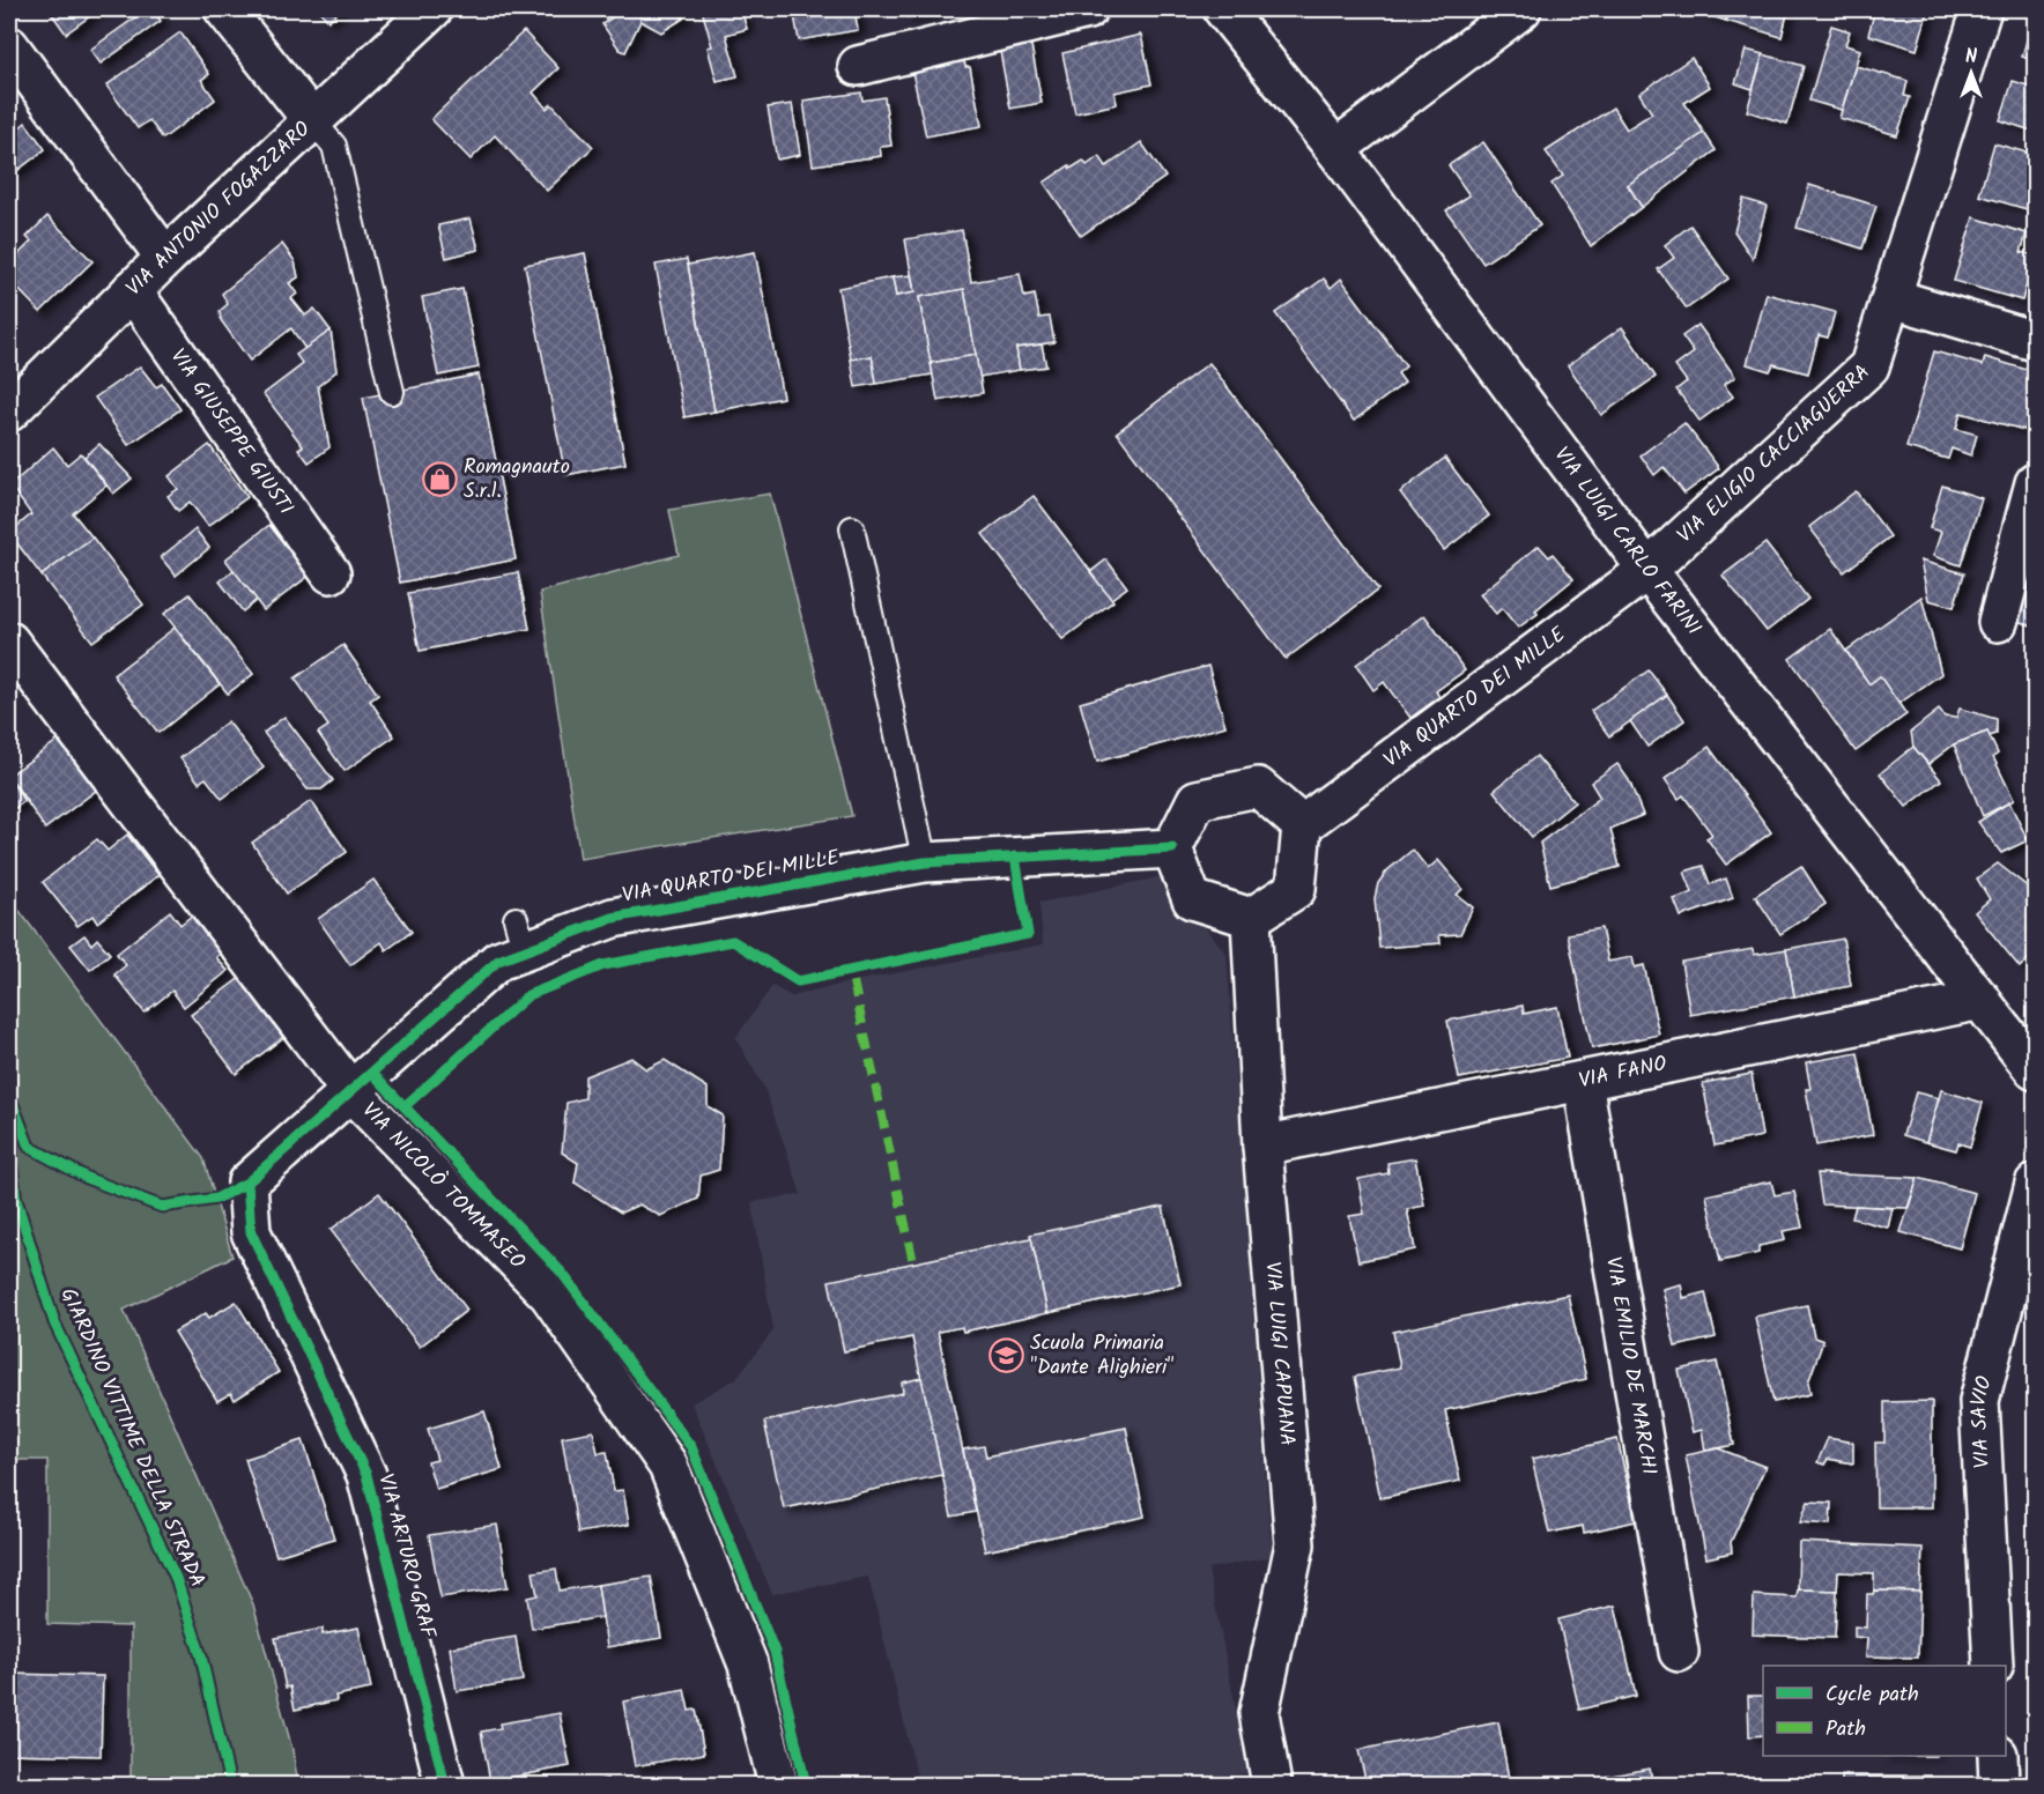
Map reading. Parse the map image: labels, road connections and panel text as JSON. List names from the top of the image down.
{
  "streets": {
    "street": [
      "VIA ANTONIO FOGAZZARO",
      "VIA GIUSEPPE GIUSTI",
      "VIA ELIGIO CACCIAGUERRA",
      "VIA LUIGI CARLO FARINI",
      "VIA QUARTO DEI MILLE",
      "VIA FANO",
      "VIA NICOLÒ TOMMASEO",
      "VIA LUIGI CAPUANA",
      "VIA EMILIO DE MARCHI",
      "VIA SAVIO",
      "VIA ARTURO GRAF"
    ],
    "cycle path": ["GIARDINO VITTIME DELLA STRADA"]
  },
  "crossings": [
    ["VIA ANTONIO FOGAZZARO", "VIA GIUSEPPE GIUSTI"],
    ["VIA ELIGIO CACCIAGUERRA", "VIA LUIGI CARLO FARINI"],
    ["VIA ELIGIO CACCIAGUERRA", "VIA QUARTO DEI MILLE"],
    ["VIA LUIGI CARLO FARINI", "VIA QUARTO DEI MILLE"],
    ["VIA LUIGI CARLO FARINI", "VIA FANO"],
    ["VIA QUARTO DEI MILLE", "VIA NICOLÒ TOMMASEO"],
    ["VIA QUARTO DEI MILLE", "VIA LUIGI CAPUANA"],
    ["VIA QUARTO DEI MILLE", "VIA ARTURO GRAF"],
    ["VIA FANO", "VIA LUIGI CAPUANA"],
    ["VIA FANO", "VIA EMILIO DE MARCHI"]
  ],
  "places": {
    "shop": ["Romagnauto S.r.l."],
    "school or university": ["Scuola Primaria \"Dante Alighieri\""]
  },
  "legend": ["Cycle path", "Path"],
  "north": "top"
}
